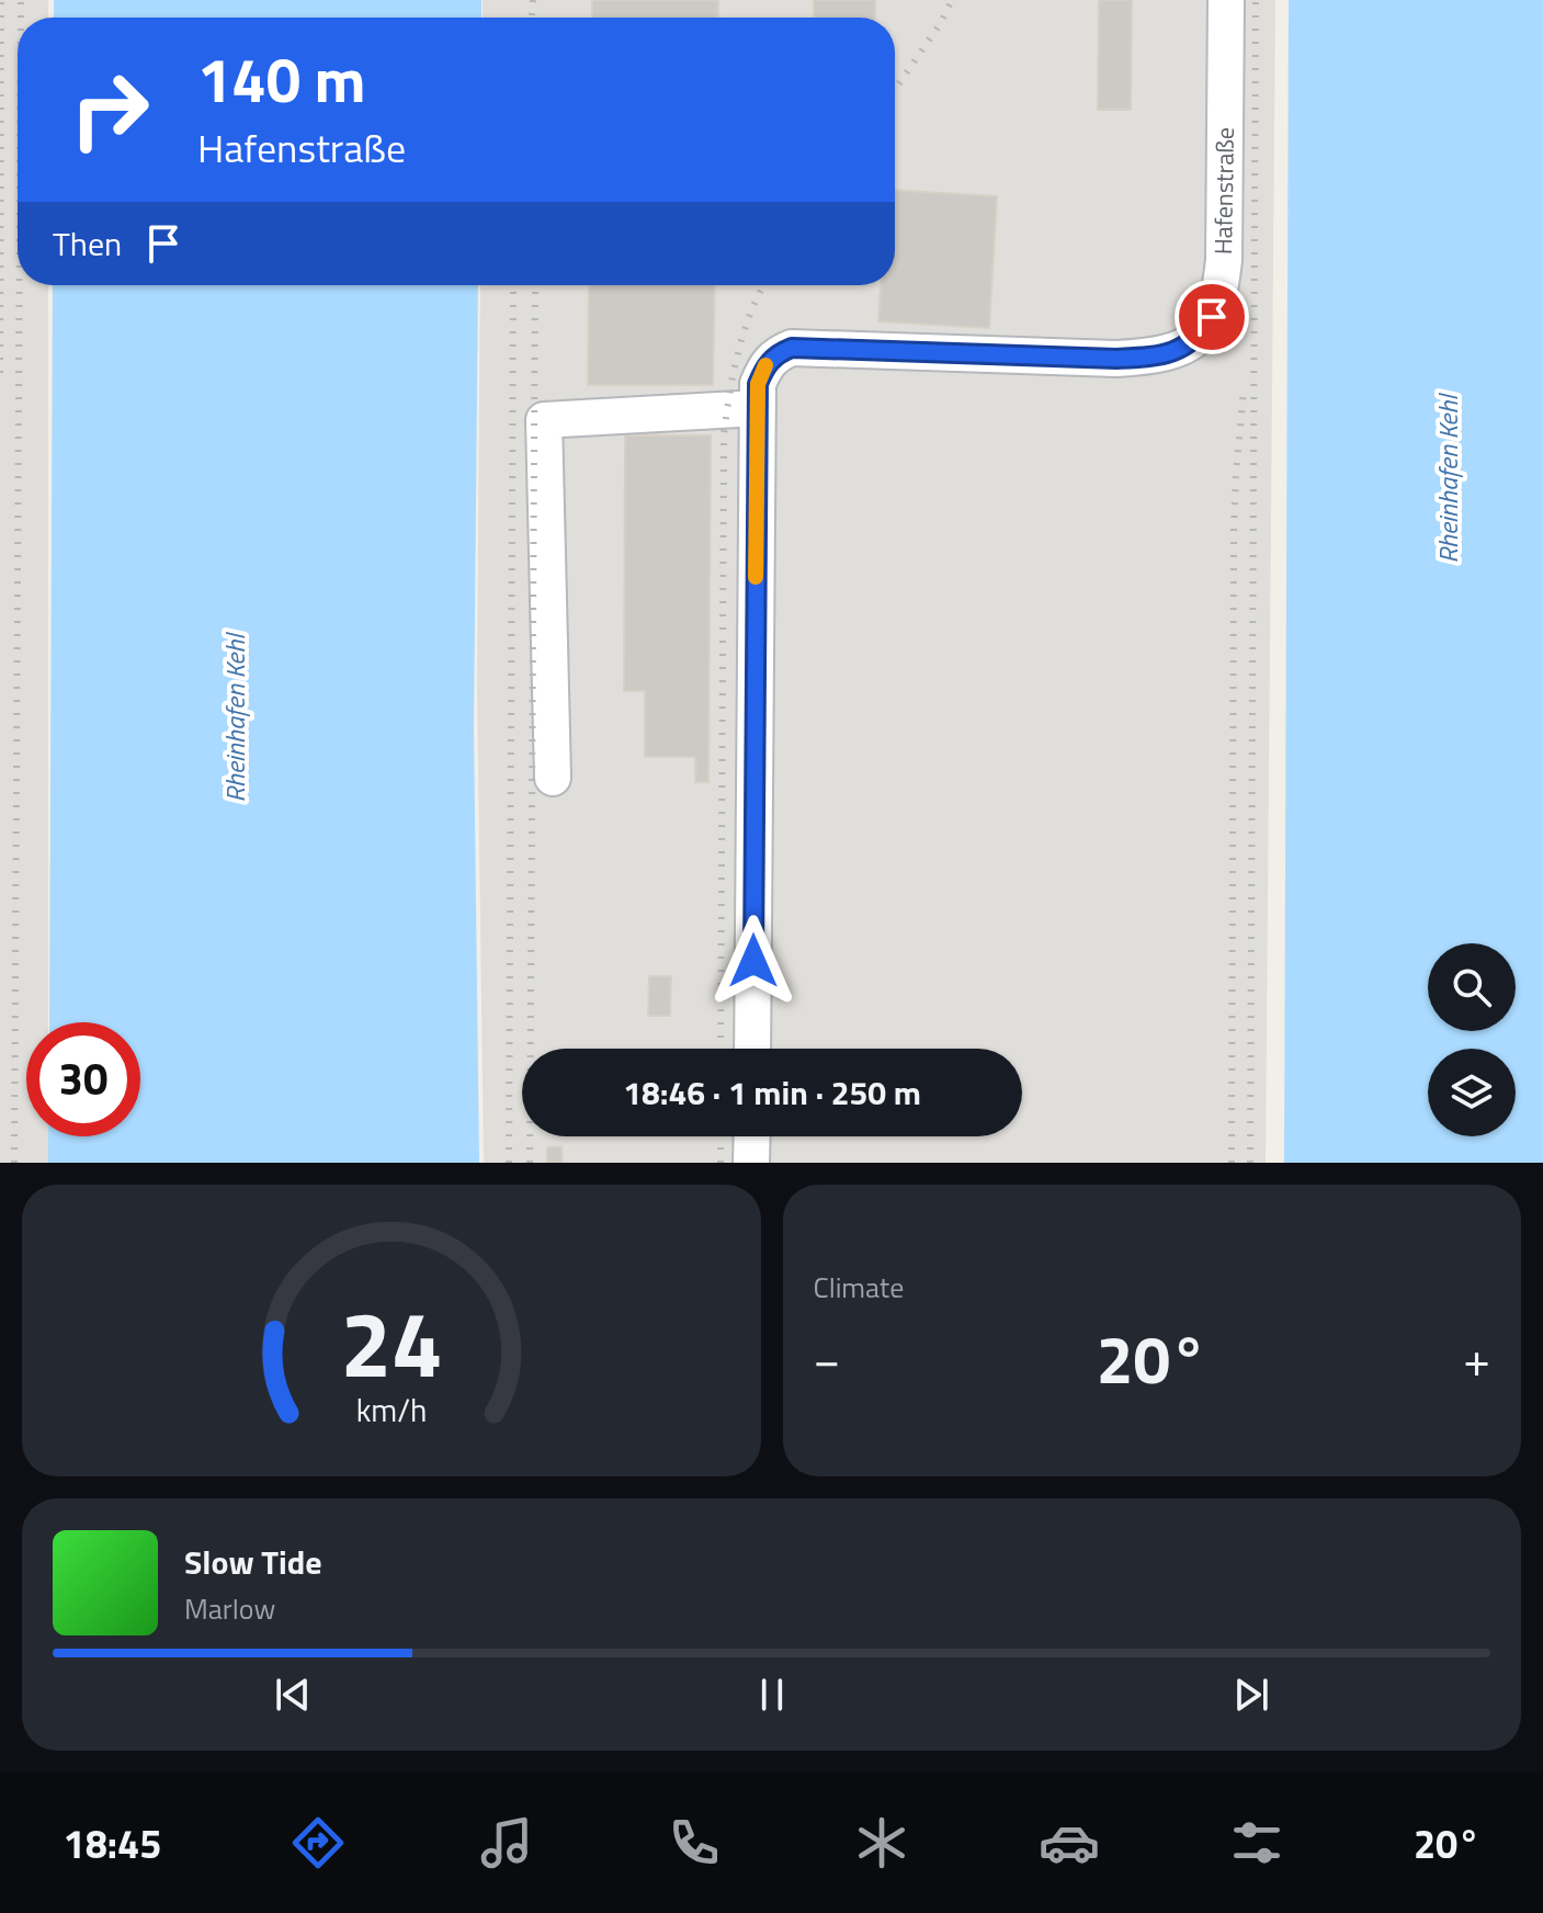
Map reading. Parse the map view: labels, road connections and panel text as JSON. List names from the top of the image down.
{
  "streets": {
    "street": ["Hafenstraße"]
  },
  "water": ["Rheinhafen Kehl"],
  "page": {
    "turn": ["140 m", "Hafenstraße"],
    "then": "Then",
    "limit": "30",
    "trip": "18:46 · 1 min · 250 m",
    "tile": "Climate",
    "heat": ["−", "20°", "+"],
    "song": ["Slow Tide", "Marlow"],
    "tabs": ["18:45", "20°"],
    "gauge": ["24", "km/h"]
  }
}
